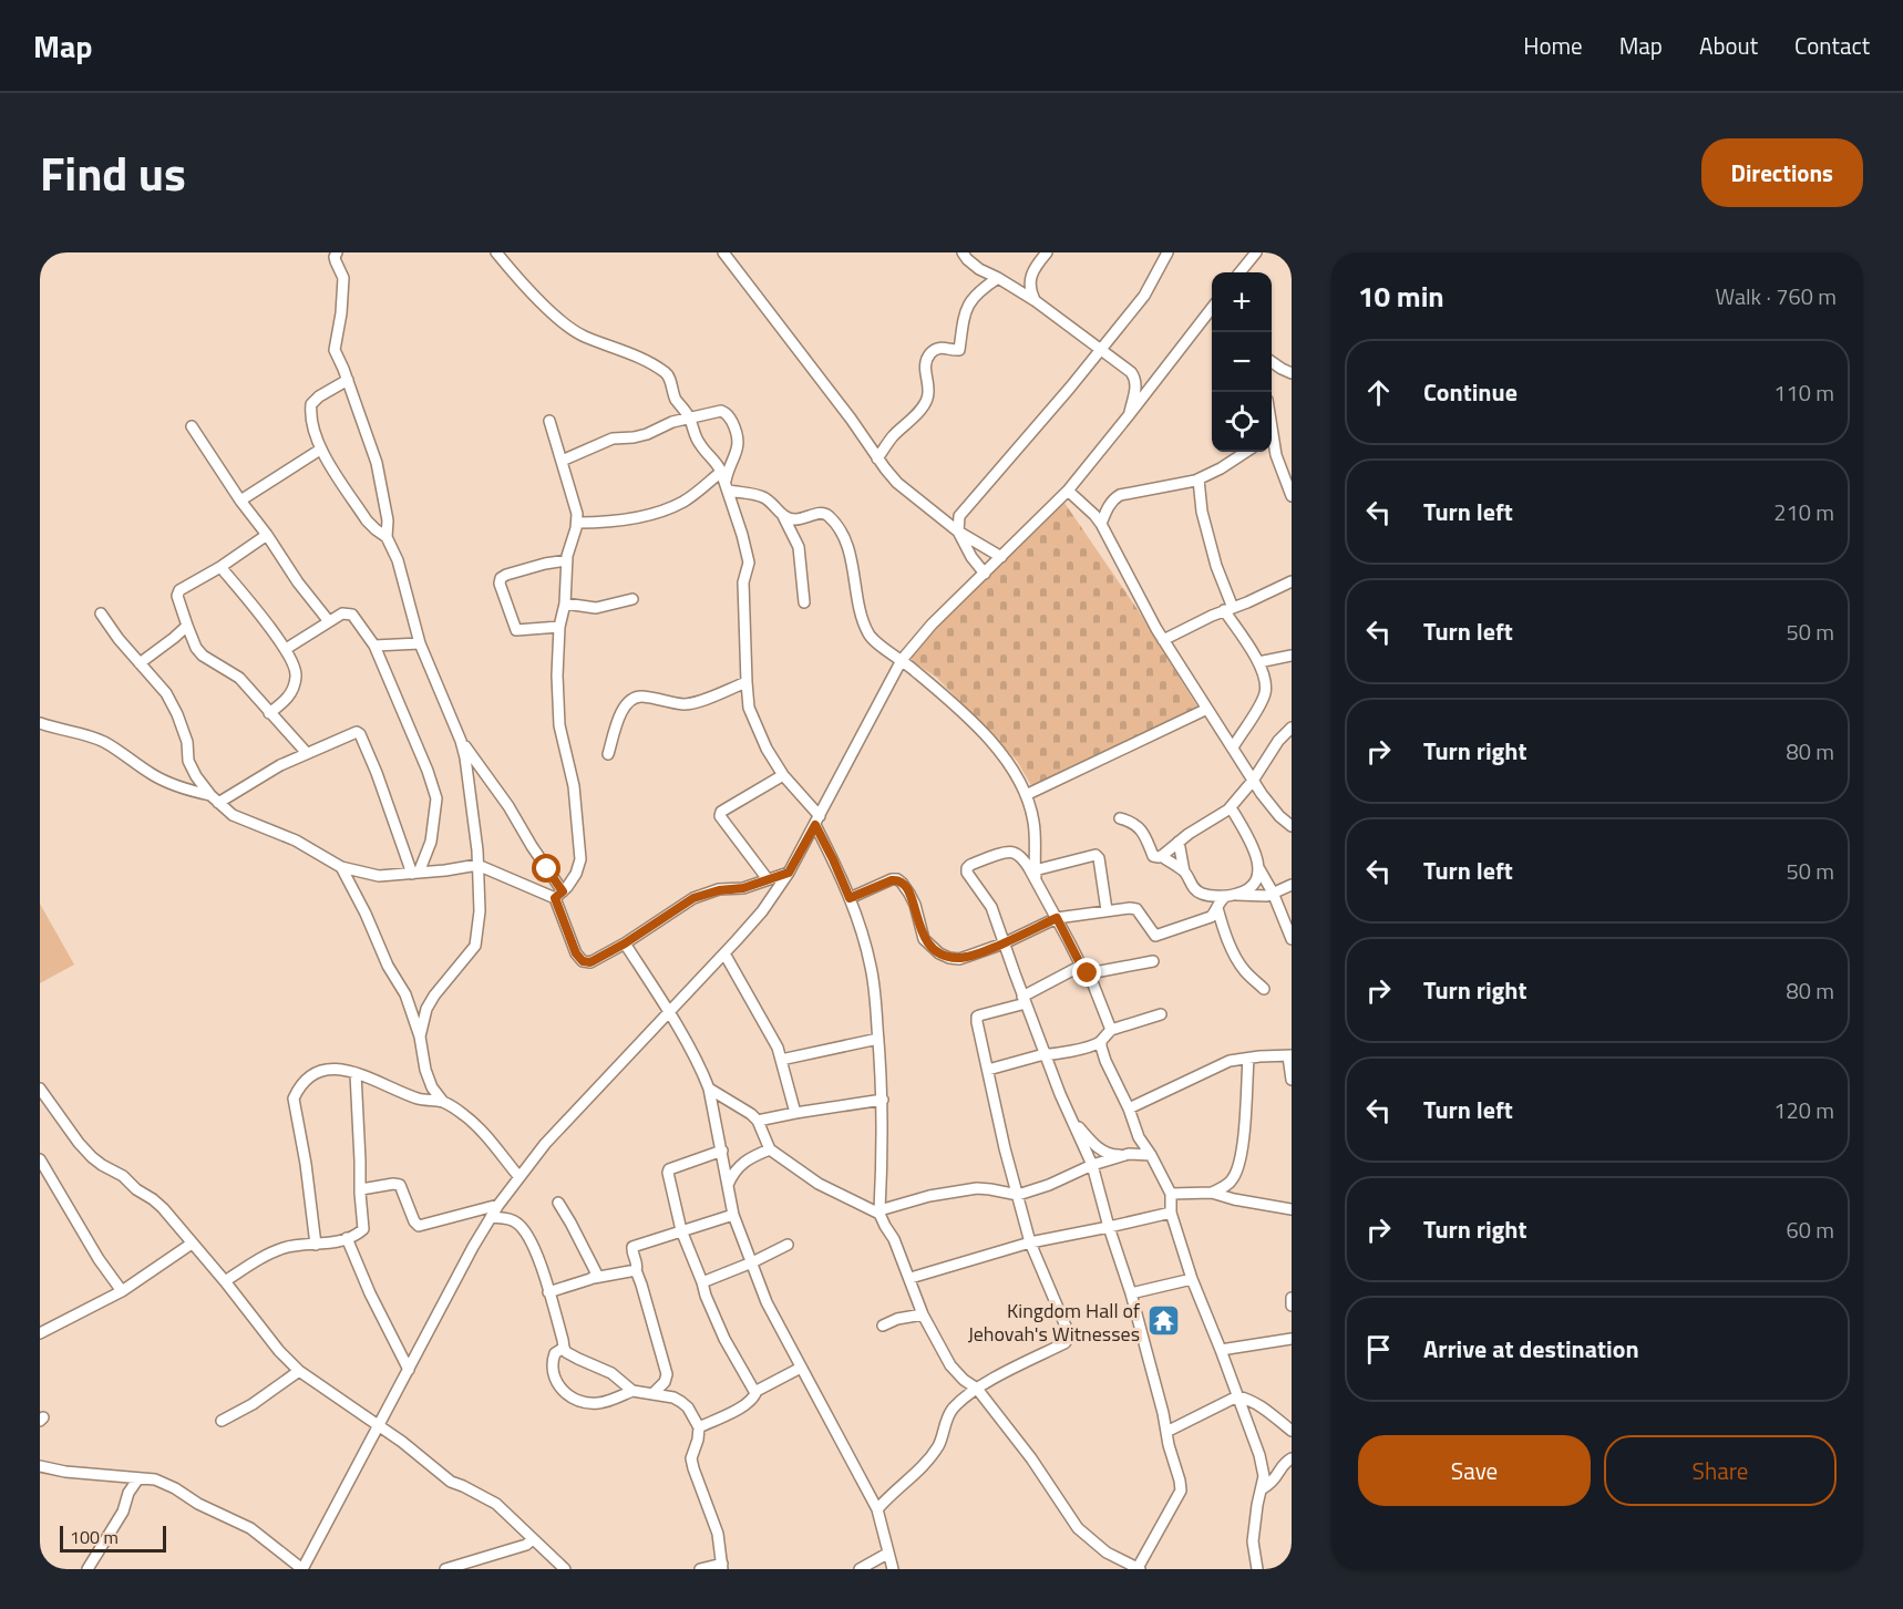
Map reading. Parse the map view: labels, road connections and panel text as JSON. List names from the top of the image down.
{
  "places": {
    "temple": ["Kingdom Hall of Jehovah's Witnesses"]
  },
  "scale_bar": "100 m",
  "page": {
    "header": "Map",
    "nav": [
      "Home",
      "Map",
      "About",
      "Contact"
    ],
    "title": "Find us",
    "buttons": [
      "Directions",
      ["Save", "Share"]
    ],
    "heading": ["10 min", "Walk · 760 m"],
    "map_buttons": ["+", "−"],
    "list": [
      ["Continue", "110 m"],
      ["Turn left", "210 m"],
      ["Turn left", "50 m"],
      ["Turn right", "80 m"],
      ["Turn left", "50 m"],
      ["Turn right", "80 m"],
      ["Turn left", "120 m"],
      ["Turn right", "60 m"],
      "Arrive at destination"
    ],
    "scale": "100 m"
  }
}
